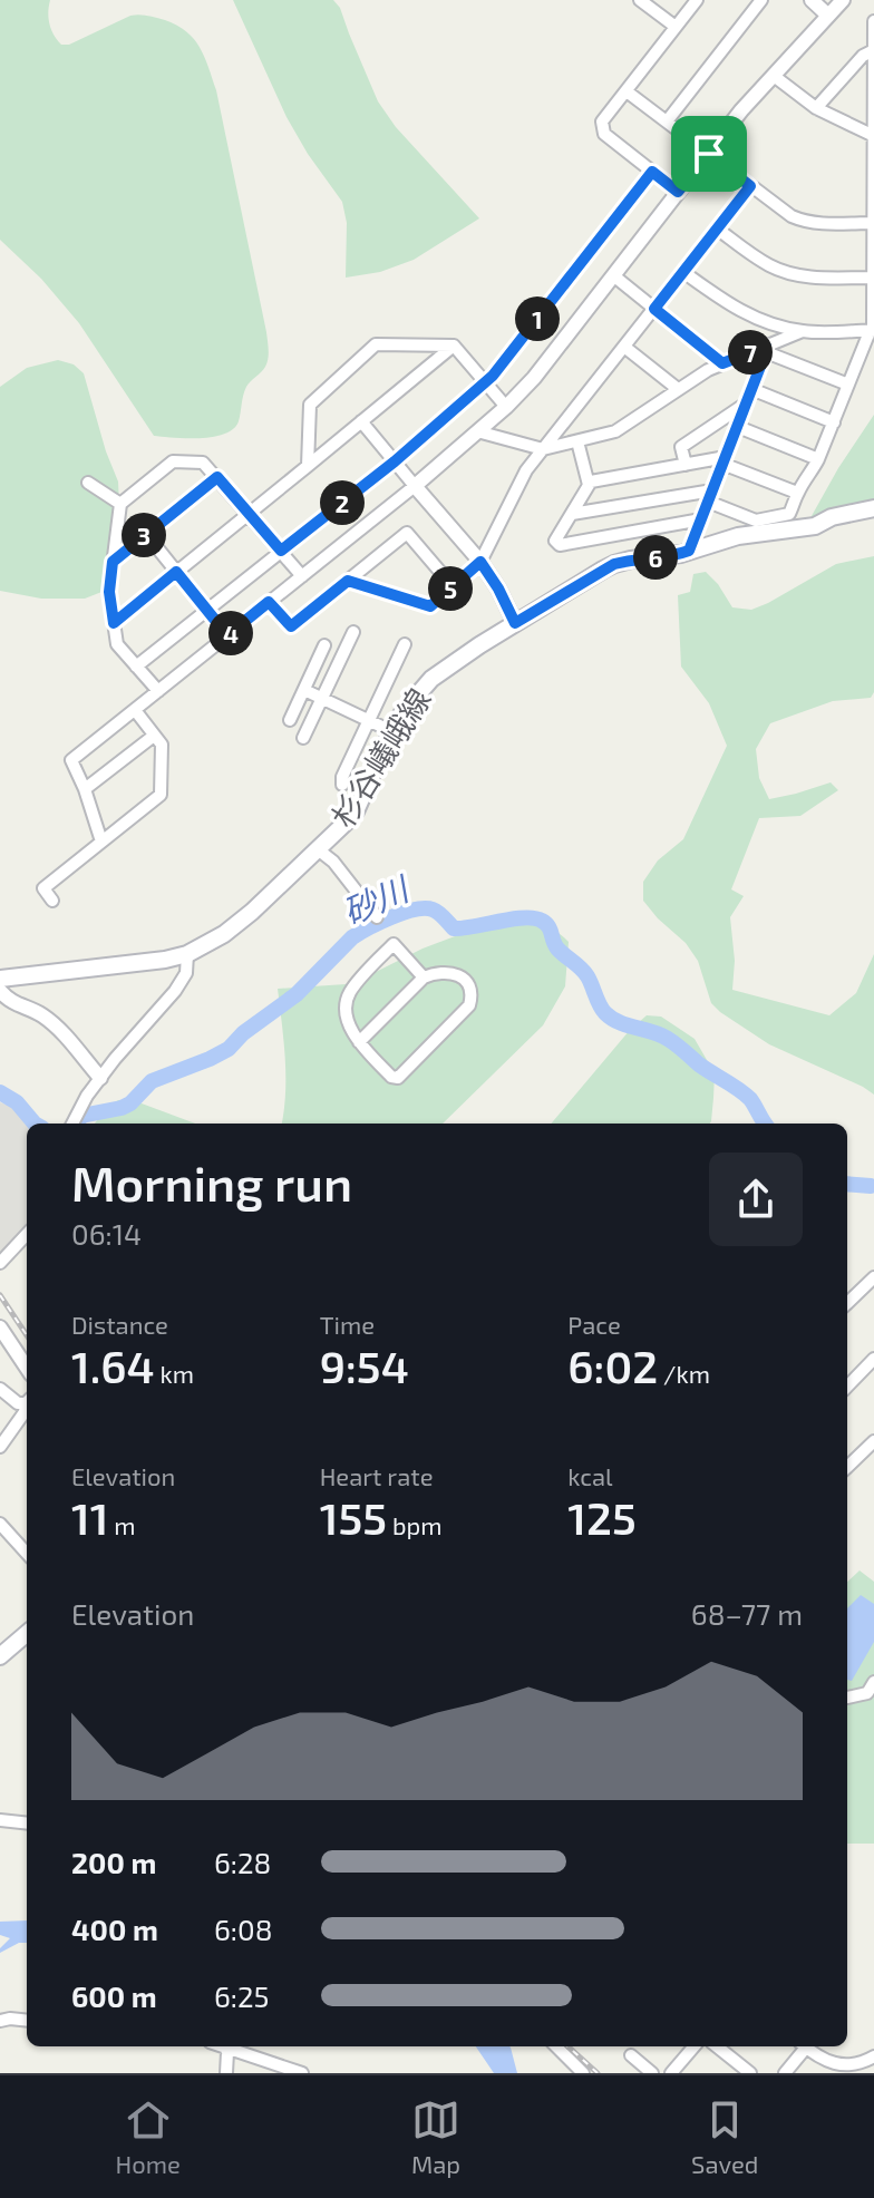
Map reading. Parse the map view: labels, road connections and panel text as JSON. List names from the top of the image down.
{
  "streets": {
    "main road": ["杉谷嶬峨線"]
  },
  "water": ["砂川"],
  "page": {
    "pins": [
      "1",
      "7",
      "2",
      "3",
      "6",
      "5",
      "4"
    ],
    "heading": ["Morning run", "06:14"],
    "stats": [
      ["Distance", "1.64 km"],
      ["Time", "9:54"],
      ["Pace", "6:02 /km"],
      ["Elevation", "11 m"],
      ["Heart rate", "155 bpm"],
      ["kcal", "125"]
    ],
    "chart": ["Elevation", "68–77 m"],
    "list": [
      {
        "name": "200 m",
        "note": "6:28"
      },
      {
        "name": "400 m",
        "note": "6:08"
      },
      {
        "name": "600 m",
        "note": "6:25"
      }
    ],
    "tabs": ["Home", "Map", "Saved"]
  }
}
